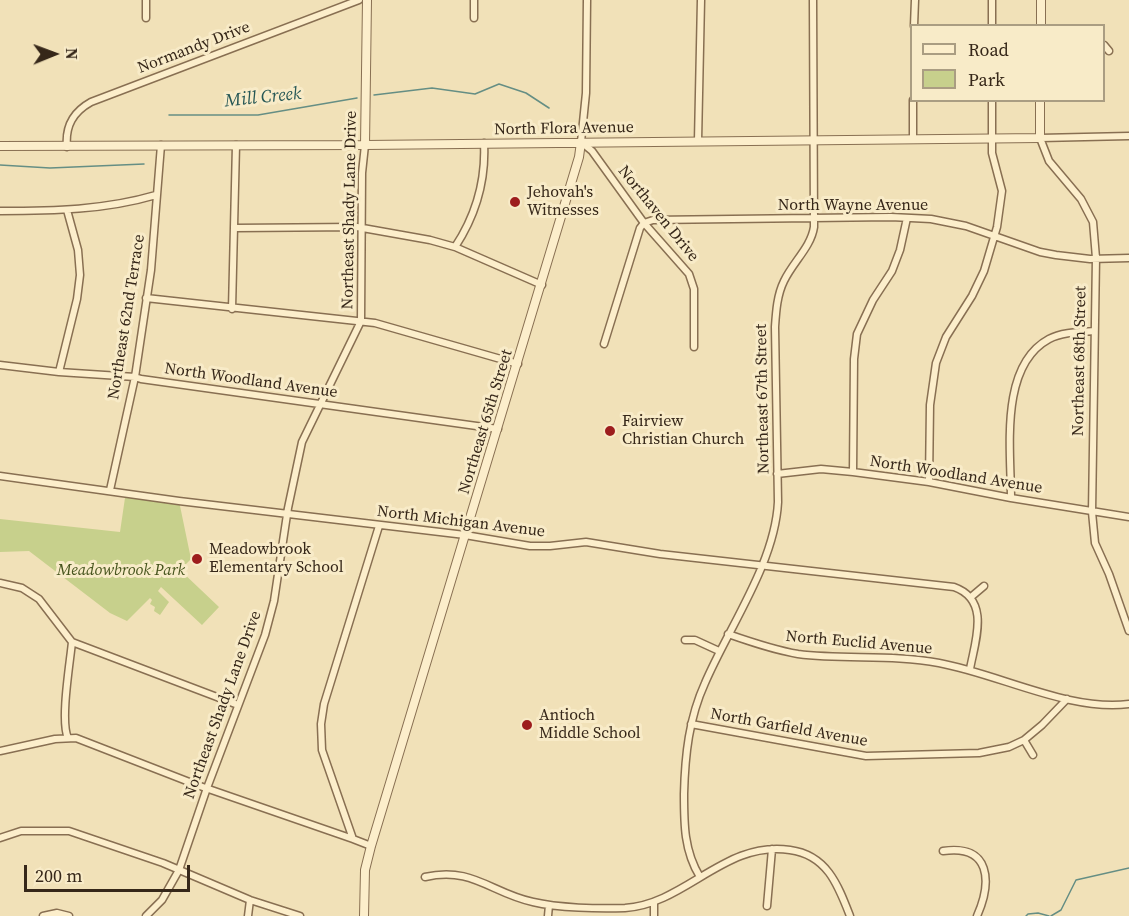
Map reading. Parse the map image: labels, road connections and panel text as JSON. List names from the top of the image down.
{
  "streets": {
    "street": [
      "Normandy Drive",
      "North Flora Avenue",
      "North Wayne Avenue",
      "Northeast Shady Lane Drive",
      "Northaven Drive",
      "Northeast 62nd Terrace",
      "Northeast 68th Street",
      "North Woodland Avenue",
      "Northeast 67th Street",
      "Northeast 65th Street",
      "North Michigan Avenue",
      "North Euclid Avenue",
      "North Garfield Avenue"
    ]
  },
  "crossings": [
    ["Normandy Drive", "North Flora Avenue"],
    ["North Flora Avenue", "Northeast Shady Lane Drive"],
    ["North Flora Avenue", "Northaven Drive"],
    ["North Flora Avenue", "Northeast 62nd Terrace"],
    ["North Flora Avenue", "Northeast 68th Street"],
    ["North Flora Avenue", "Northeast 67th Street"],
    ["North Flora Avenue", "Northeast 65th Street"],
    ["North Wayne Avenue", "Northaven Drive"],
    ["North Wayne Avenue", "Northeast 68th Street"],
    ["North Wayne Avenue", "Northeast 67th Street"],
    ["Northeast Shady Lane Drive", "North Woodland Avenue"],
    ["Northeast Shady Lane Drive", "North Michigan Avenue"],
    ["Northaven Drive", "Northeast 65th Street"],
    ["Northeast 62nd Terrace", "North Woodland Avenue"],
    ["Northeast 62nd Terrace", "North Michigan Avenue"],
    ["Northeast 68th Street", "North Woodland Avenue"],
    ["North Woodland Avenue", "Northeast 67th Street"],
    ["North Woodland Avenue", "Northeast 65th Street"],
    ["Northeast 67th Street", "North Michigan Avenue"],
    ["Northeast 67th Street", "North Euclid Avenue"],
    ["Northeast 67th Street", "North Garfield Avenue"],
    ["Northeast 65th Street", "North Michigan Avenue"],
    ["North Euclid Avenue", "North Garfield Avenue"]
  ],
  "water": ["Mill Creek"],
  "parks": ["Meadowbrook Park"],
  "places": [
    "Jehovah's Witnesses",
    "Fairview Christian Church",
    "Meadowbrook Elementary School",
    "Antioch Middle School"
  ],
  "legend": ["Road", "Park"],
  "scale_bar": "200 m",
  "north": "right"
}
